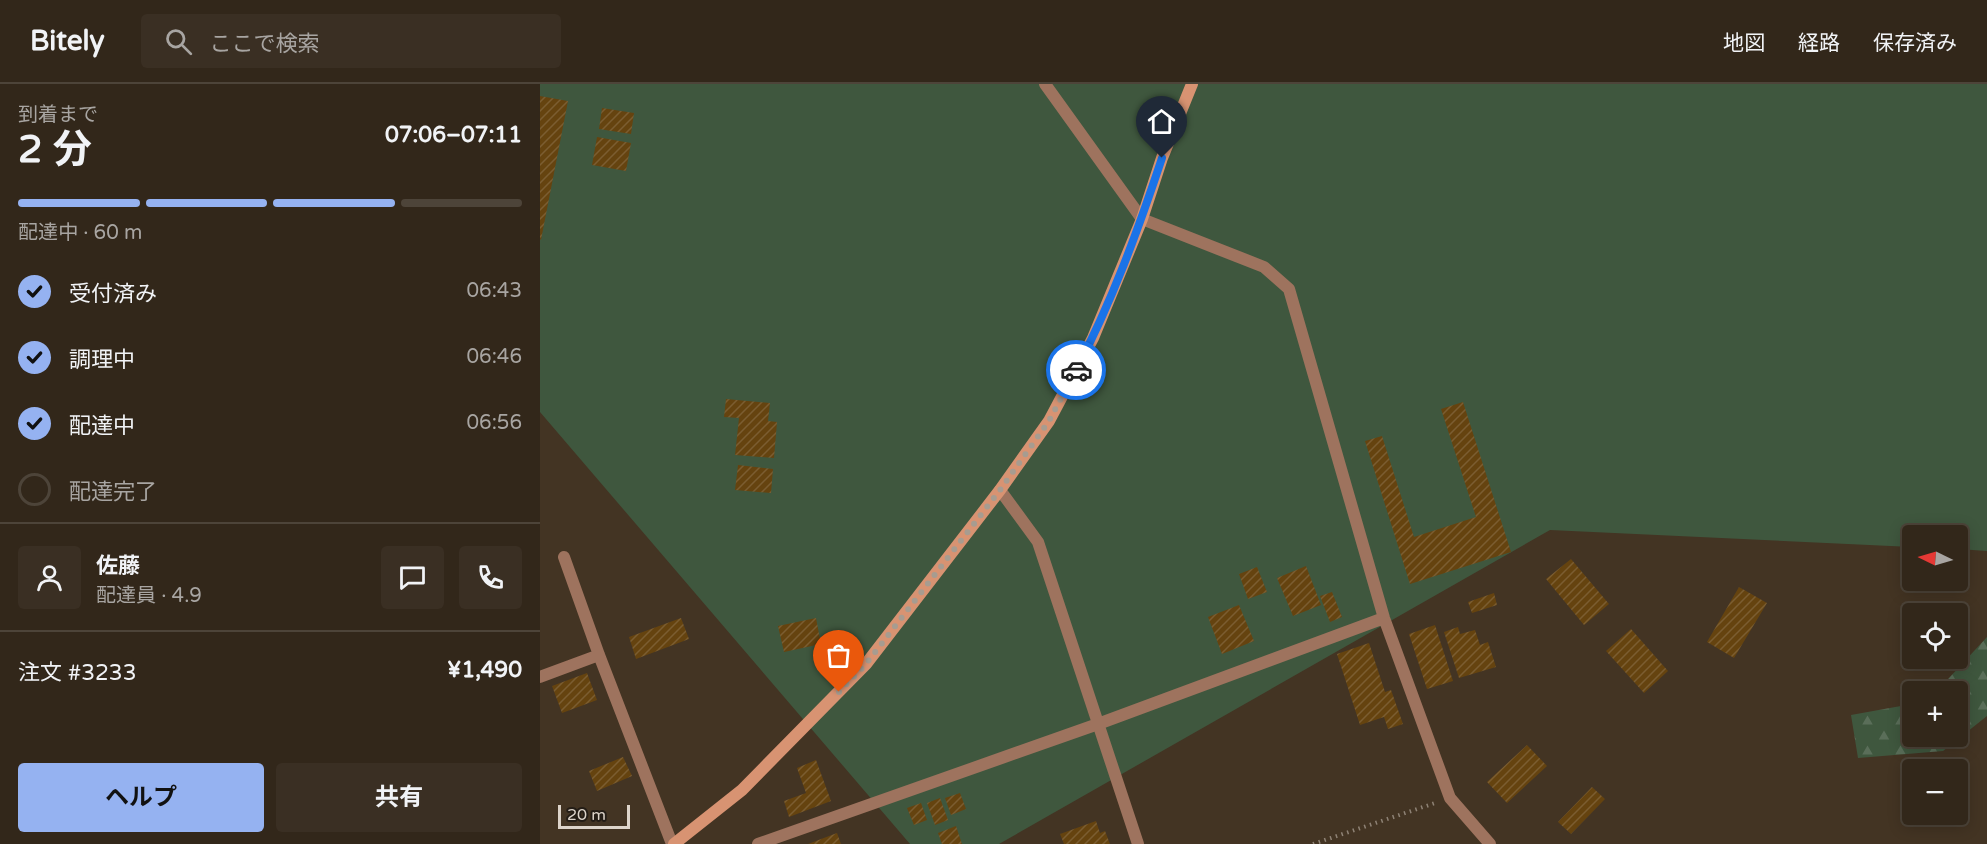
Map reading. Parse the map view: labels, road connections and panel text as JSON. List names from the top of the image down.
{
  "scale_bar": "20 m",
  "north": "left",
  "page": {
    "header": "Bitely",
    "search": "ここで検索",
    "nav": ["地図", "経路", "保存済み"],
    "heading": ["2 分", "到着まで", "07:06–07:11"],
    "panel": [
      "佐藤",
      "配達員 · 4.9",
      "注文 #3233",
      "¥1,490"
    ],
    "bar": "配達中 · 60 m",
    "list": [
      ["受付済み", "06:43"],
      ["調理中", "06:46"],
      ["配達中", "06:56"],
      "配達完了"
    ],
    "map_buttons": ["+", "−"],
    "buttons": ["ヘルプ", "共有"],
    "scale": "20 m"
  }
}
